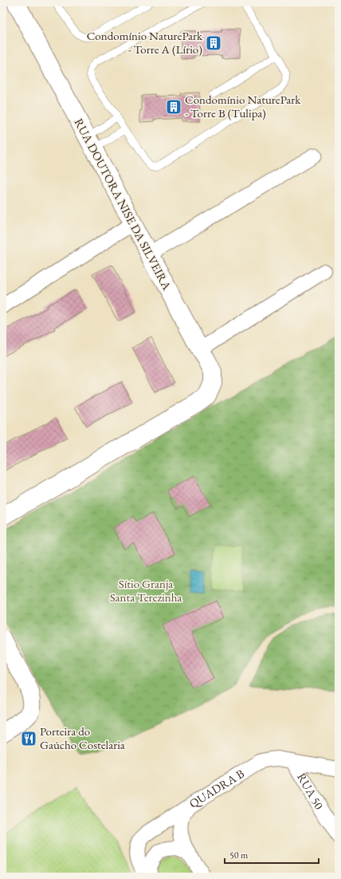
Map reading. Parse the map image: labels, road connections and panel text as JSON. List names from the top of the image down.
{
  "streets": {
    "street": ["RUA DOUTORA NISE DA SILVEIRA", "QUADRA B", "RUA 50"]
  },
  "crossings": [
    ["QUADRA B", "RUA 50"]
  ],
  "parks": ["Sítio Granja Santa Terezinha"],
  "places": {
    "building": ["Condomínio NaturePark - Torre A (Lírio)", "Condomínio NaturePark - Torre B (Tulipa)"],
    "restaurant": ["Porteira do Gaúcho Costelaria"]
  },
  "scale_bar": "50 m"
}
